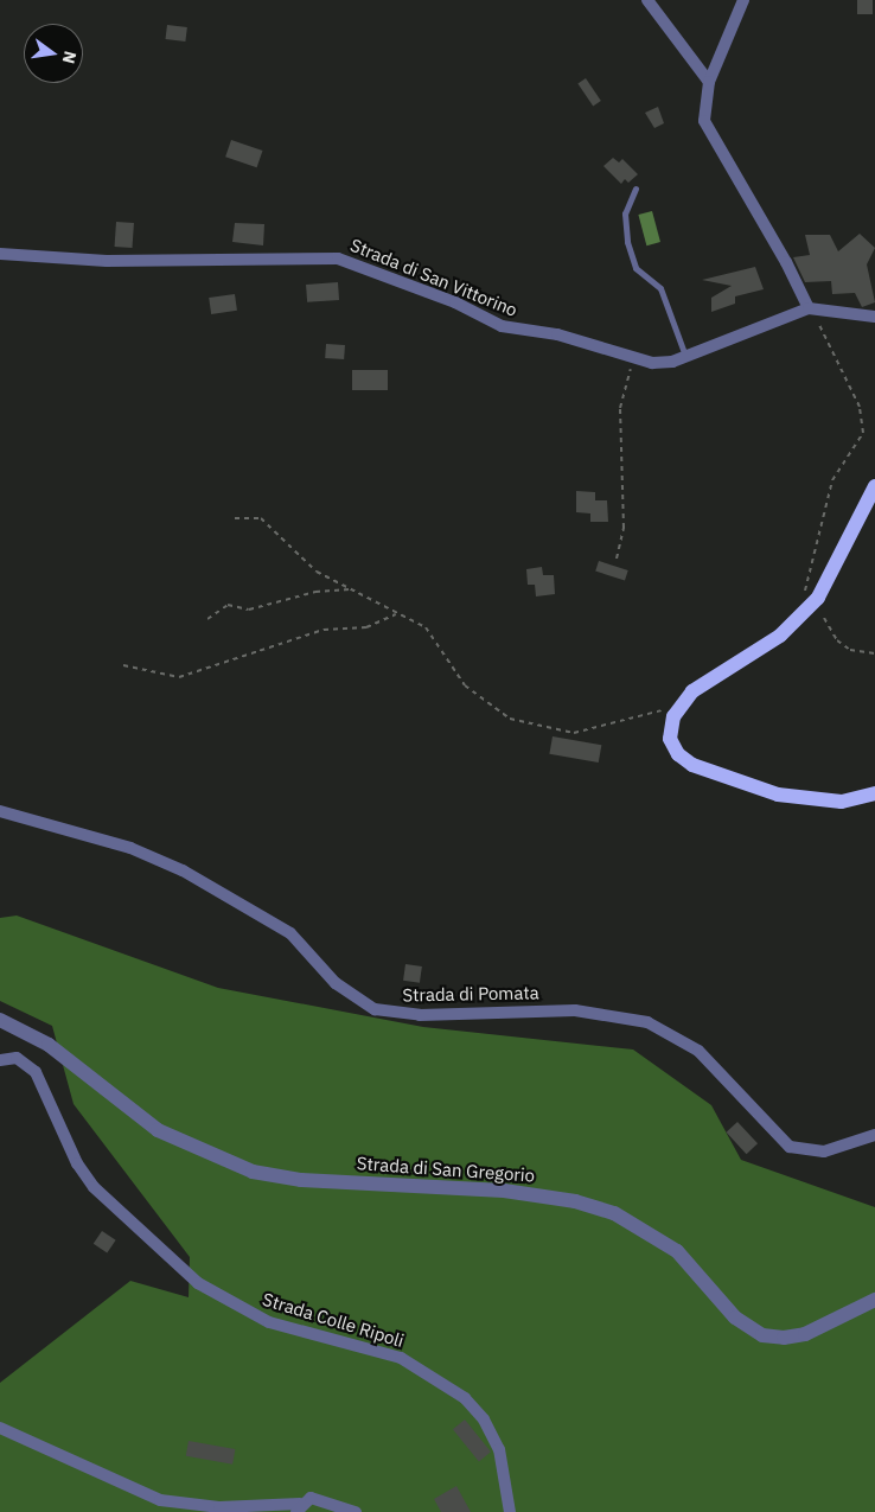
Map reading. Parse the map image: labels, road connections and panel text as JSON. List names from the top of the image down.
{
  "streets": {
    "street": [
      "Strada di San Vittorino",
      "Strada di Pomata",
      "Strada di San Gregorio",
      "Strada Colle Ripoli"
    ]
  },
  "north": "right"
}
